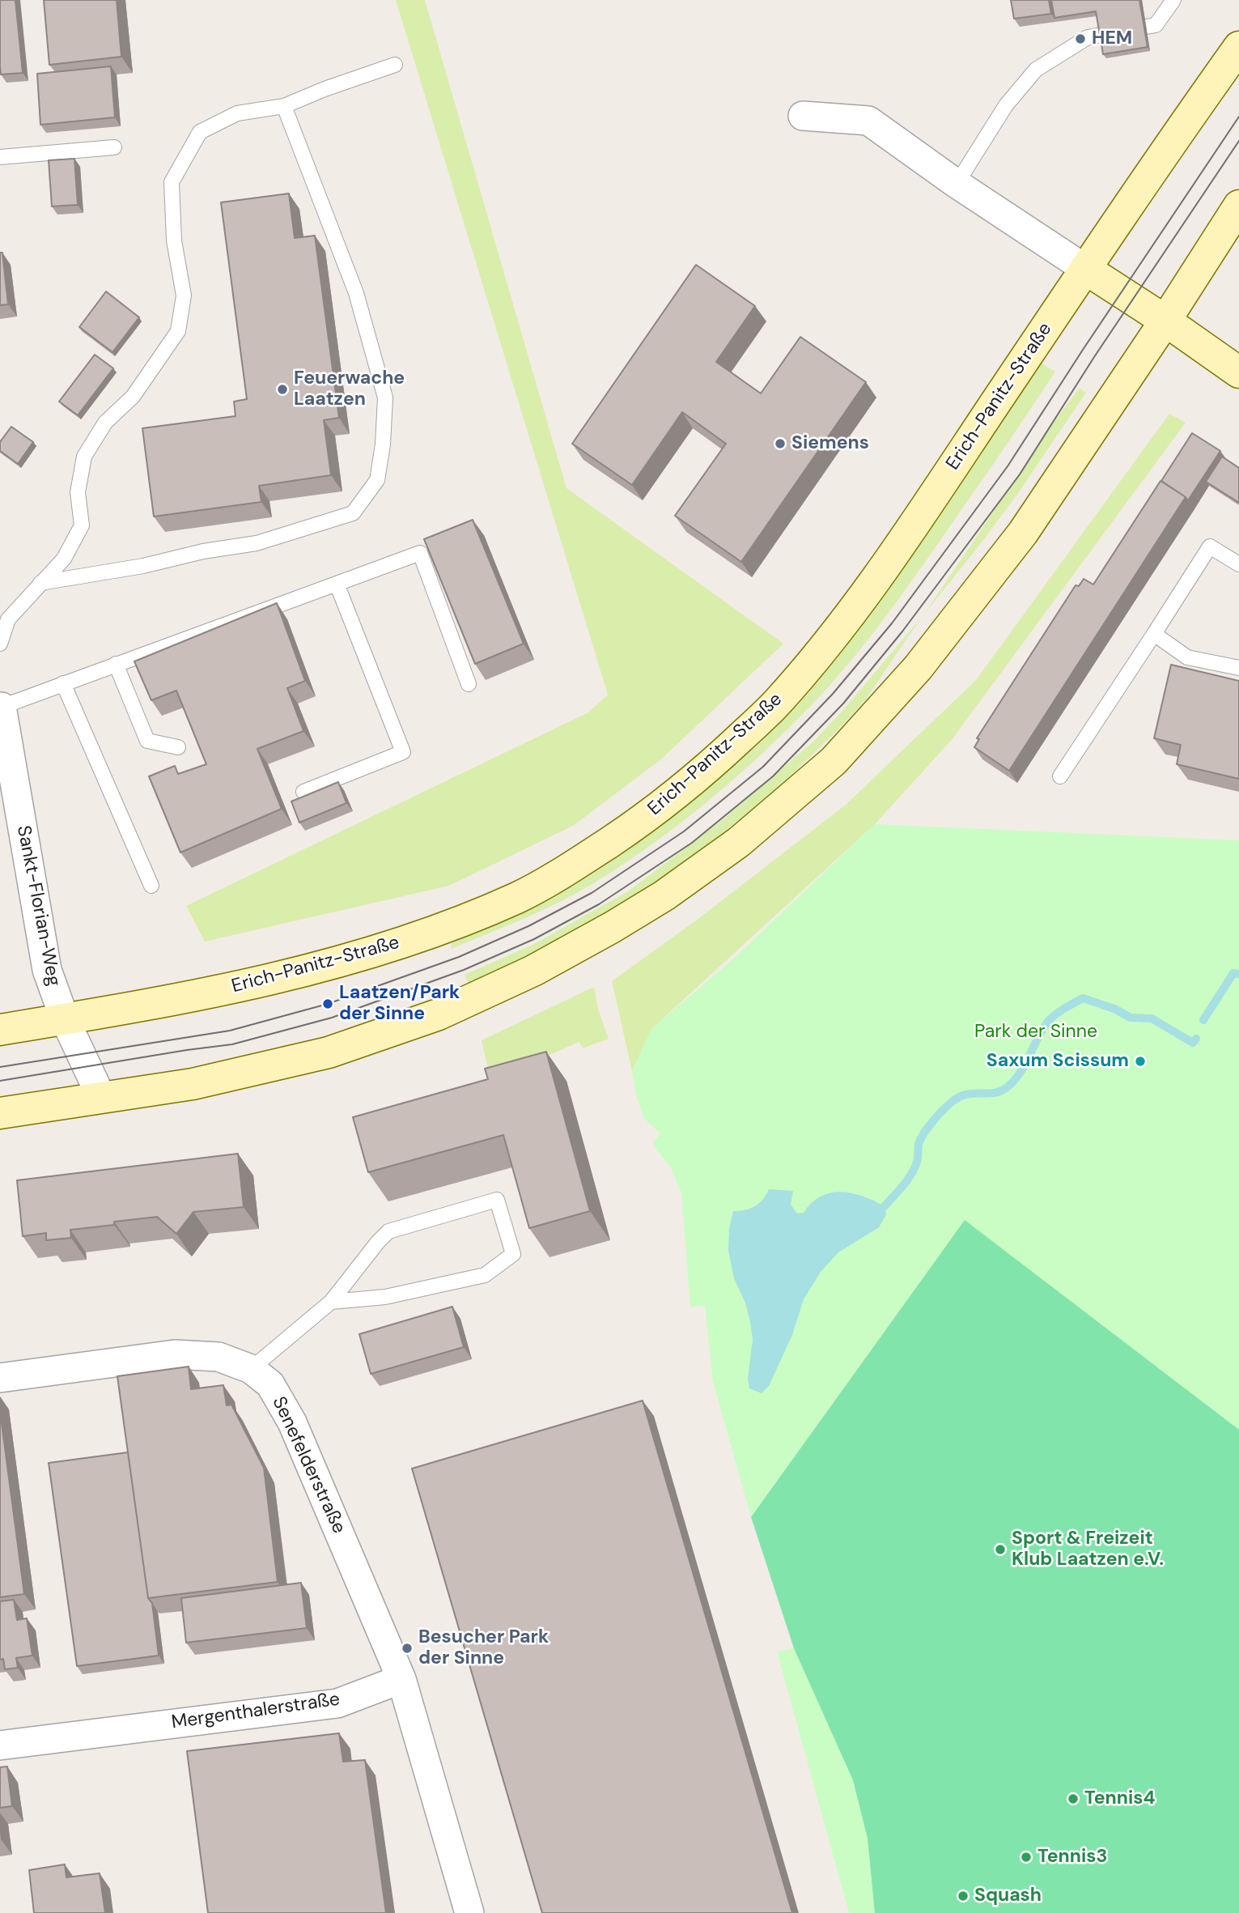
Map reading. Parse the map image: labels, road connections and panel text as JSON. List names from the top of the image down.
{
  "streets": {
    "main road": ["Erich-Panitz-Straße"],
    "street": ["Sankt-Florian-Weg", "Senefelderstraße", "Mergenthalerstraße"]
  },
  "crossings": [
    ["Erich-Panitz-Straße", "Sankt-Florian-Weg"],
    ["Senefelderstraße", "Mergenthalerstraße"]
  ],
  "parks": ["Park der Sinne"],
  "places": [
    "HEM",
    "Feuerwache Laatzen",
    "Siemens",
    "Laatzen/Park der Sinne",
    "Saxum Scissum",
    "Sport & Freizeit Klub Laatzen e.V.",
    "Besucher Park der Sinne",
    "Tennis4",
    "Tennis3",
    "Squash"
  ]
}
